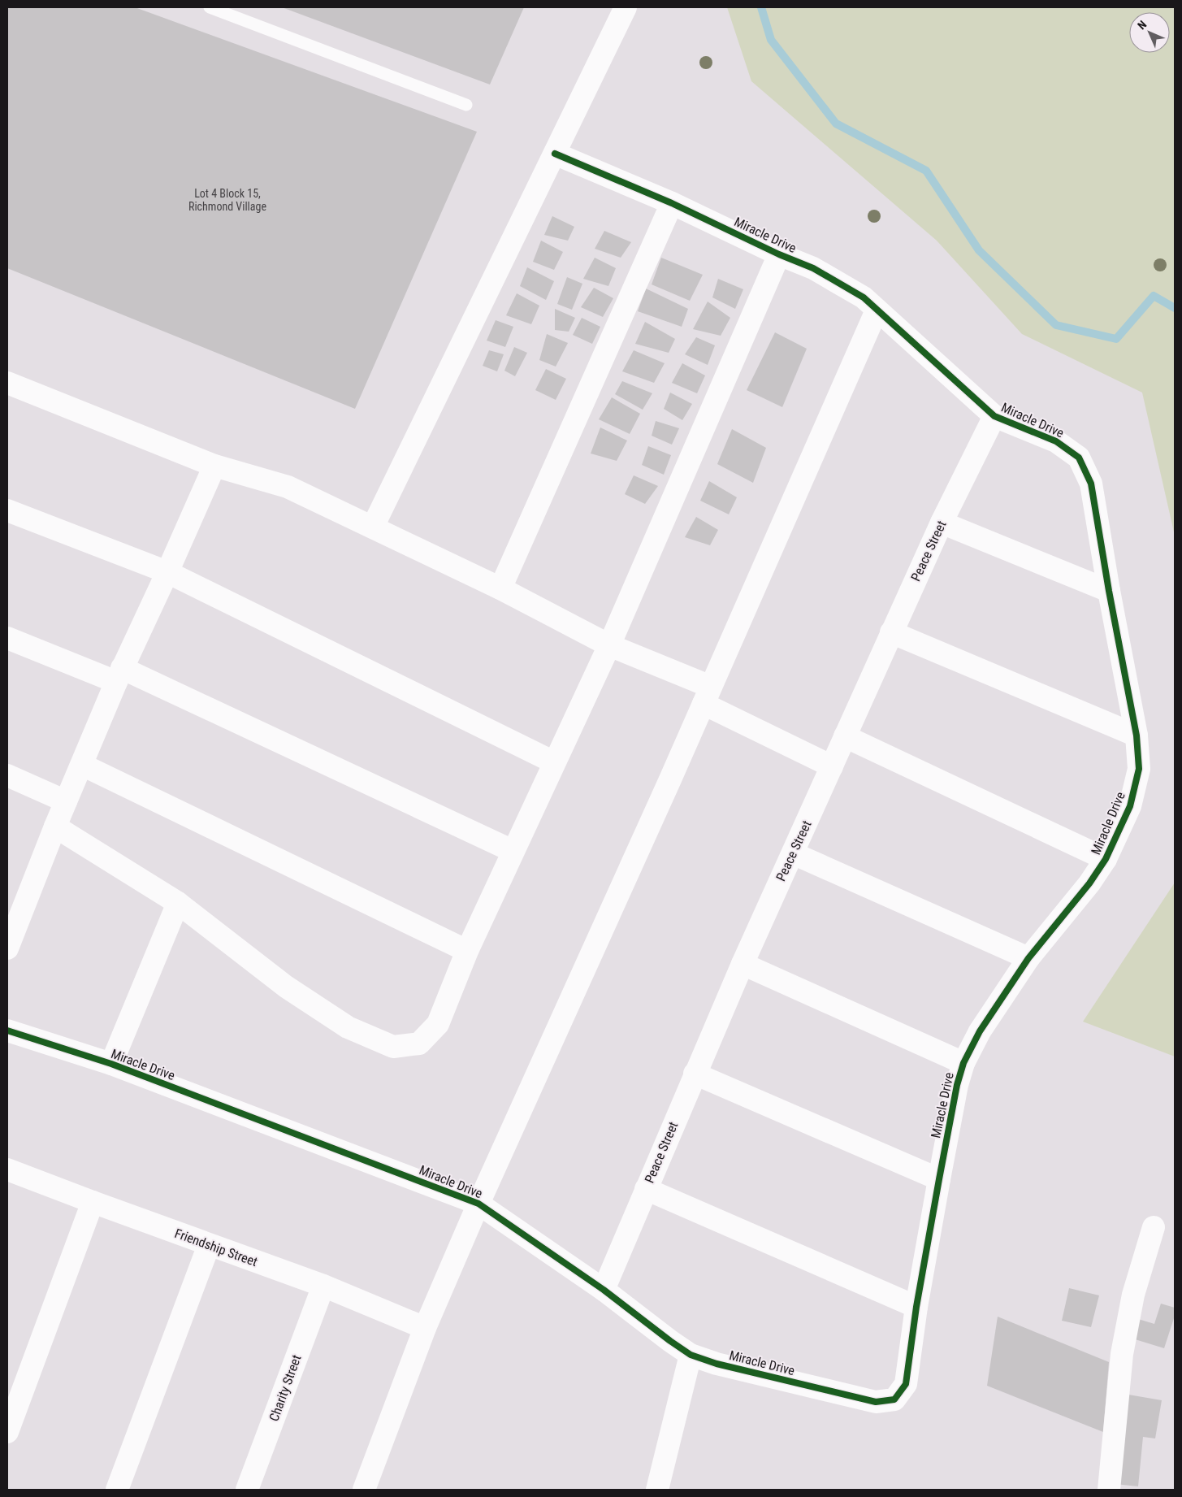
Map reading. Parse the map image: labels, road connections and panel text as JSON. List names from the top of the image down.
{
  "streets": {
    "street": [
      "Miracle Drive",
      "Peace Street",
      "Friendship Street",
      "Charity Street"
    ]
  },
  "crossings": [
    ["Miracle Drive", "Peace Street"],
    ["Friendship Street", "Charity Street"]
  ],
  "house_numbers": ["Lot 4 Block 15, Richmond Village"],
  "north": "top left"
}
